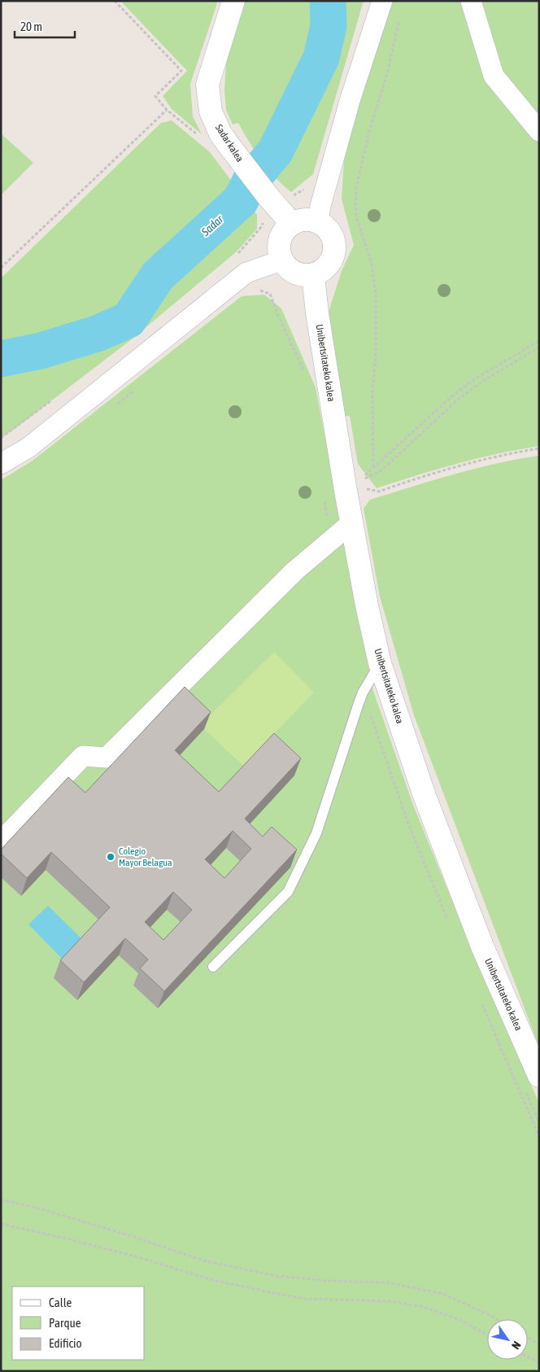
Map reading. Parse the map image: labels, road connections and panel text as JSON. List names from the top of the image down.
{
  "streets": {
    "main road": ["Sadar kalea", "Unibertsitateko kalea"]
  },
  "crossings": [
    ["Sadar kalea", "Unibertsitateko kalea"]
  ],
  "water": ["Sadar"],
  "places": ["Colegio Mayor Belagua"],
  "legend": ["Calle", "Parque", "Edificio"],
  "scale_bar": "20 m",
  "north": "bottom right"
}
